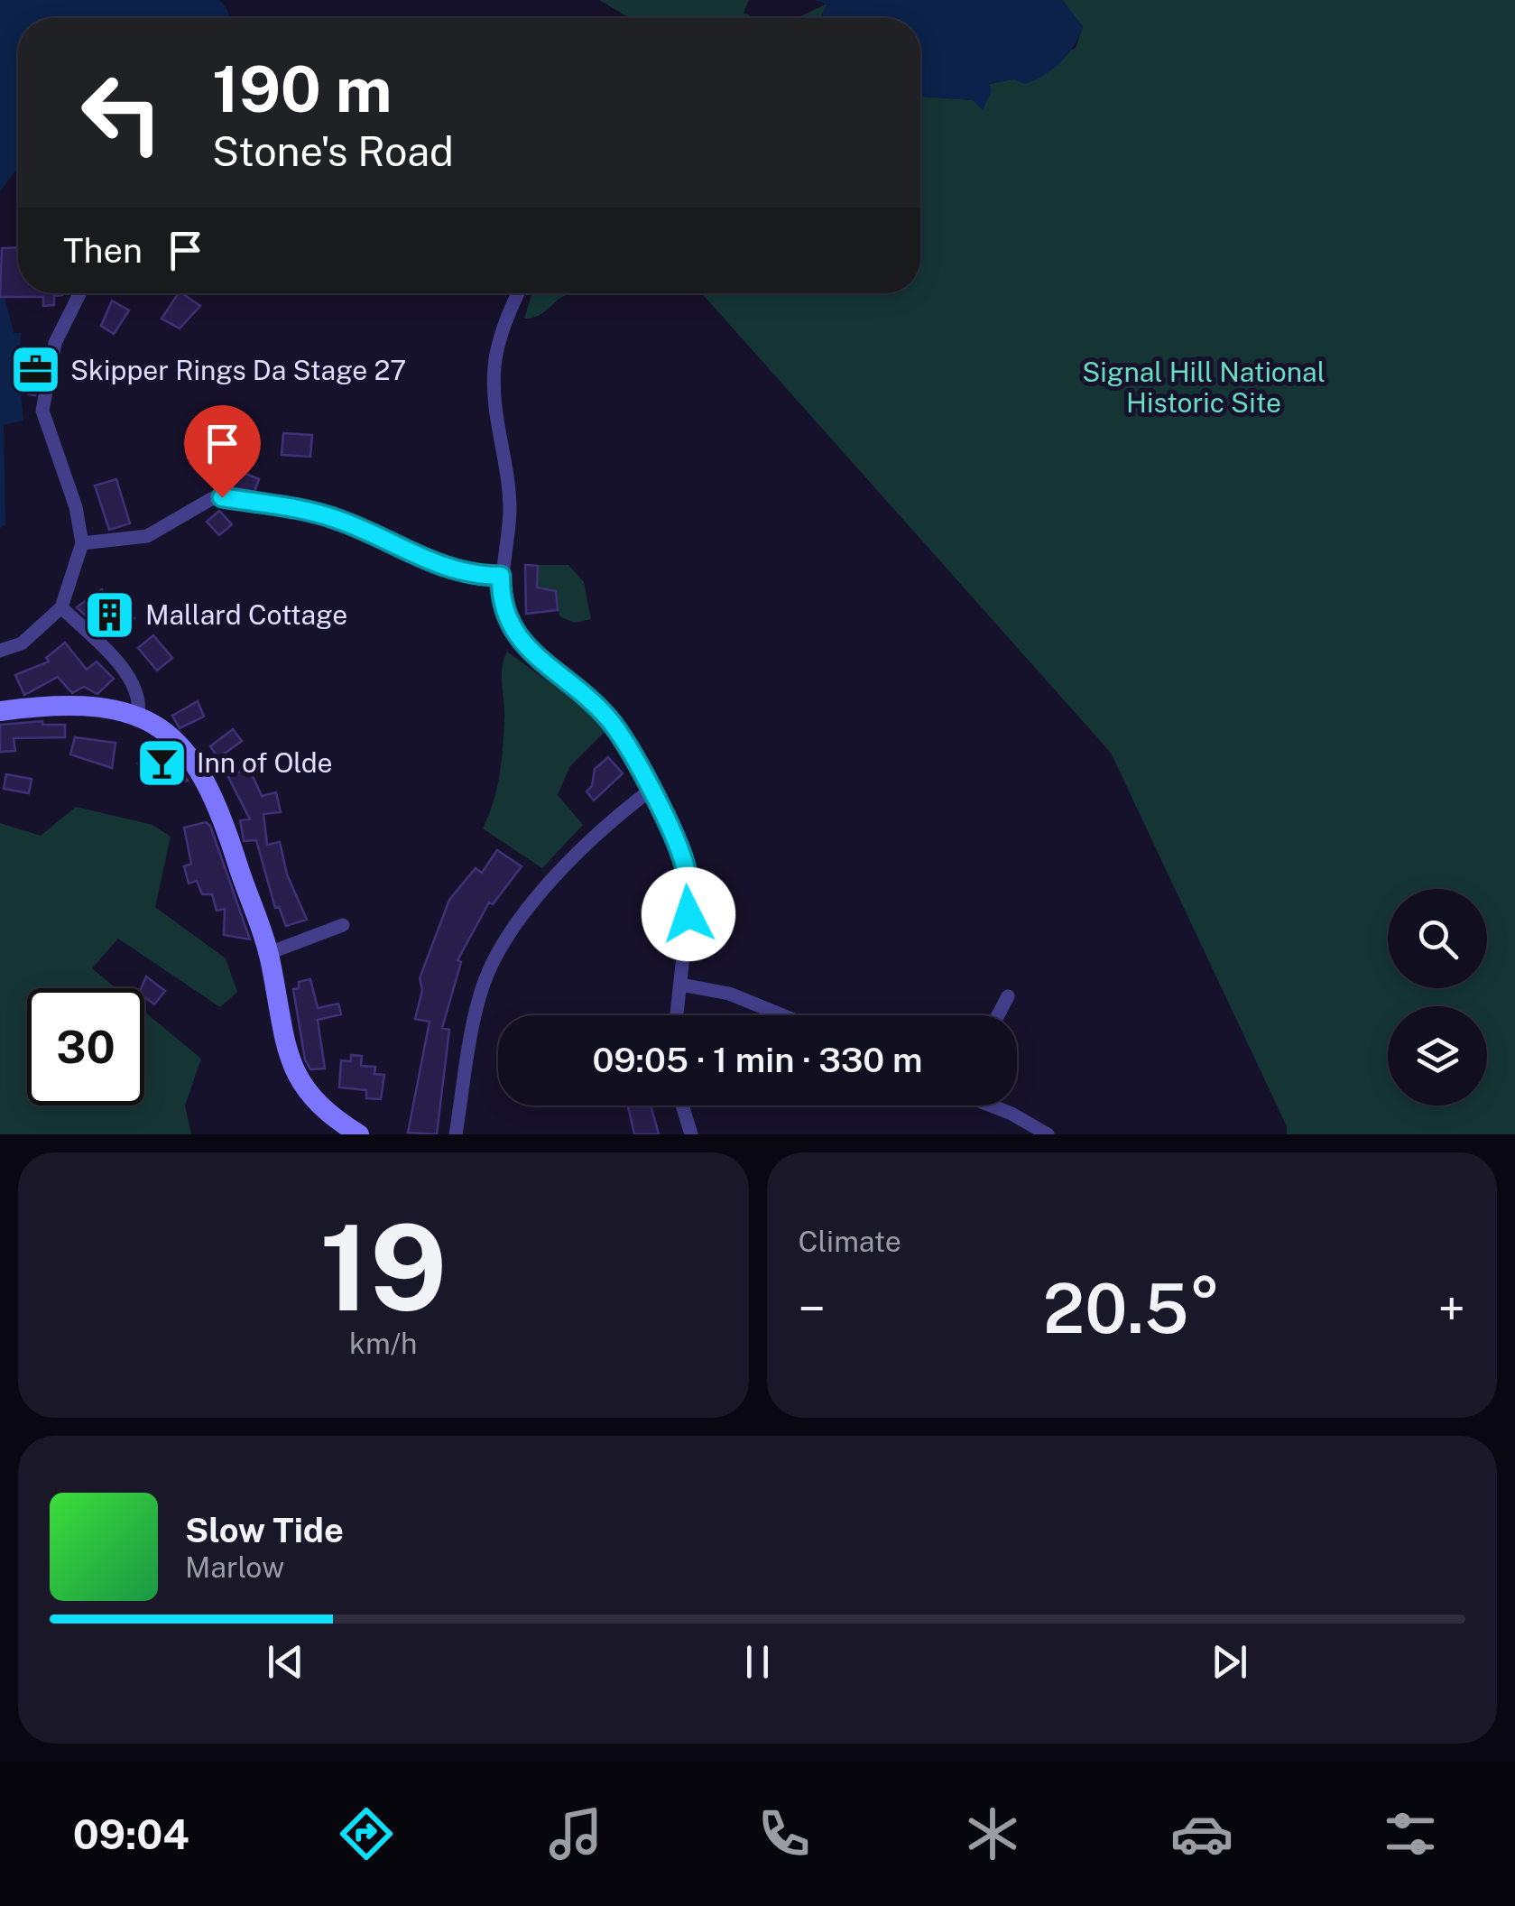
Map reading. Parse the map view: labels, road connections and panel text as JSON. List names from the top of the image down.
{
  "parks": ["Signal Hill National Historic Site"],
  "places": {
    "office": ["Skipper Rings Da Stage 27"],
    "building": ["Mallard Cottage"],
    "bar": ["Inn of Olde"]
  },
  "page": {
    "turn": ["190 m", "Stone's Road"],
    "then": "Then",
    "limit": "30",
    "trip": "09:05 · 1 min · 330 m",
    "tile": [
      ["19", "km/h"],
      "Climate"
    ],
    "heat": ["−", "20.5°", "+"],
    "song": ["Slow Tide", "Marlow"],
    "tabs": "09:04"
  }
}
